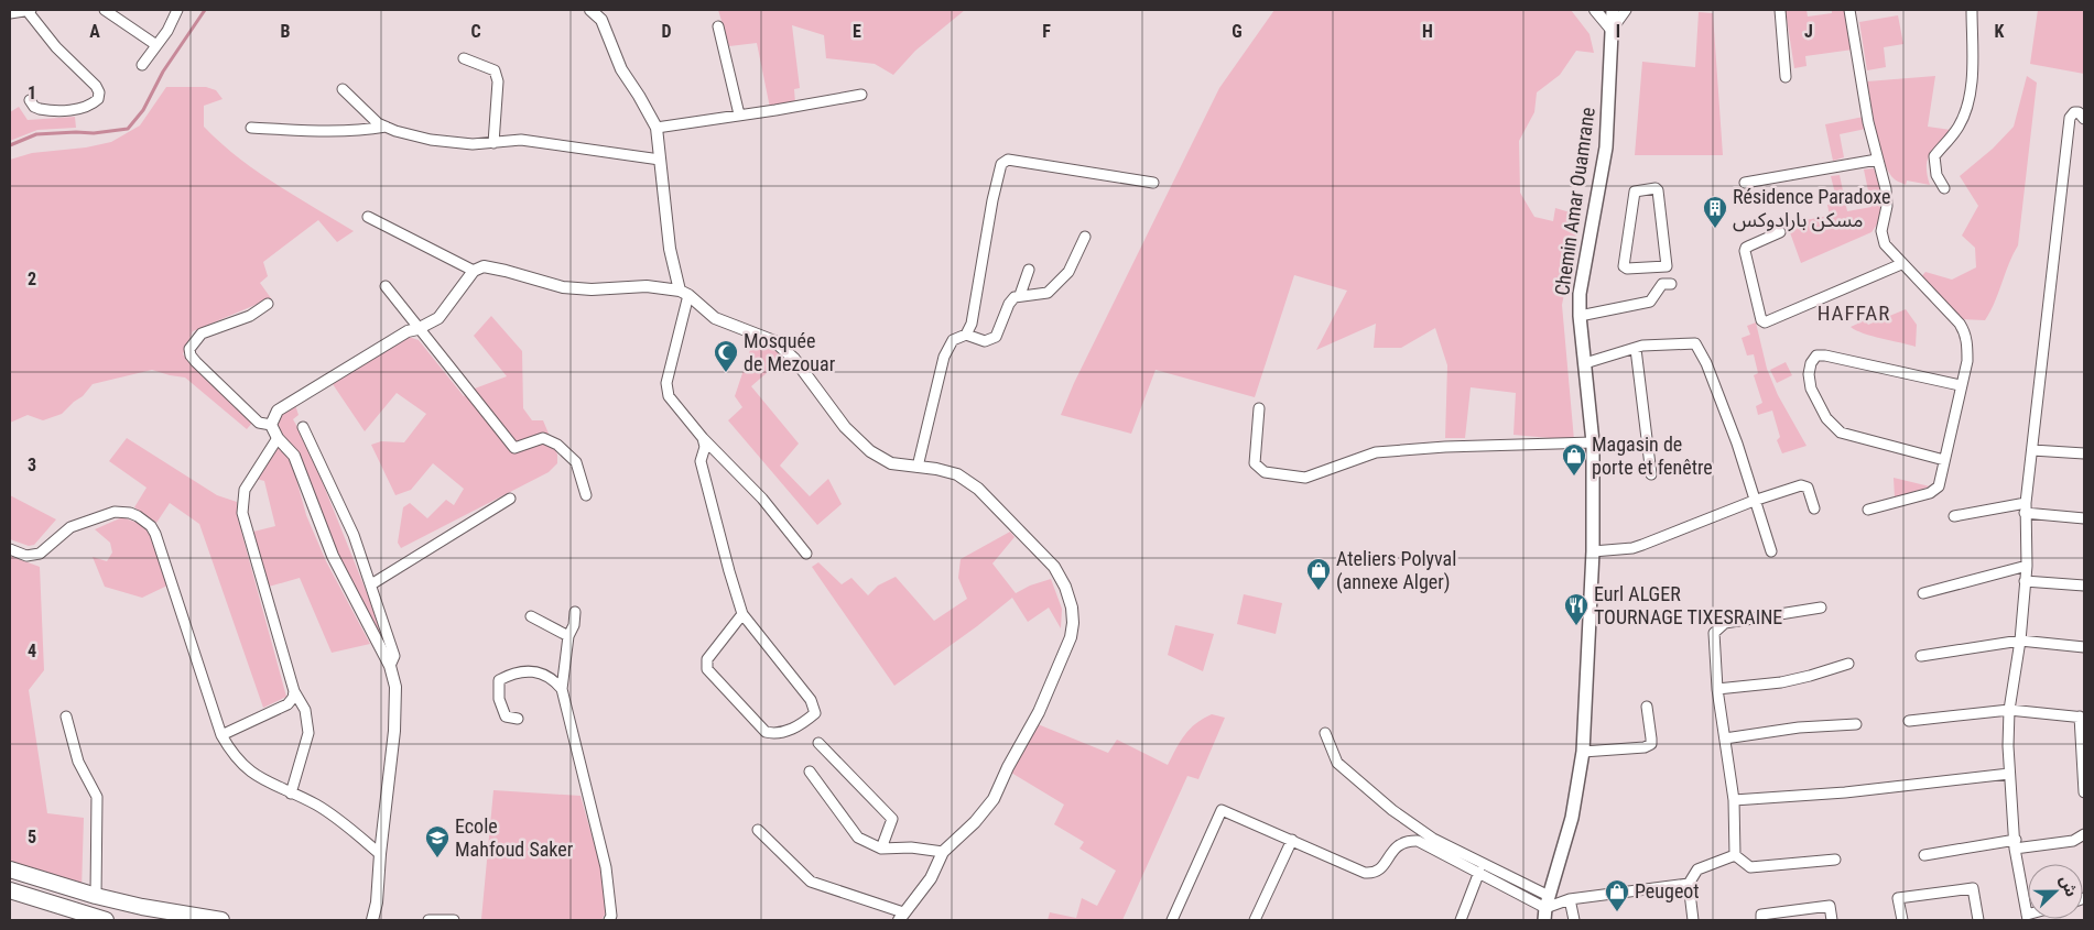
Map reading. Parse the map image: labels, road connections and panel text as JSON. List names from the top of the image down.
{
  "streets": {
    "main road": ["Chemin Amar Ouamrane"]
  },
  "districts": ["HAFFAR"],
  "places": {
    "building": ["Résidence Paradoxe مسكن بارادوكس"],
    "mosque": ["Mosquée de Mezouar"],
    "shop": ["Magasin de porte et fenêtre", "Ateliers Polyval (annexe Alger)", "Peugeot"],
    "restaurant": ["Eurl ALGER TOURNAGE TIXESRAINE"],
    "school or university": ["Ecole Mahfoud Saker"]
  },
  "north": "right",
  "grid": {
    "columns": [
      "A",
      "B",
      "C",
      "D",
      "E",
      "F",
      "G",
      "H",
      "I",
      "J",
      "K"
    ],
    "rows": [
      "1",
      "2",
      "3",
      "4",
      "5"
    ]
  }
}
